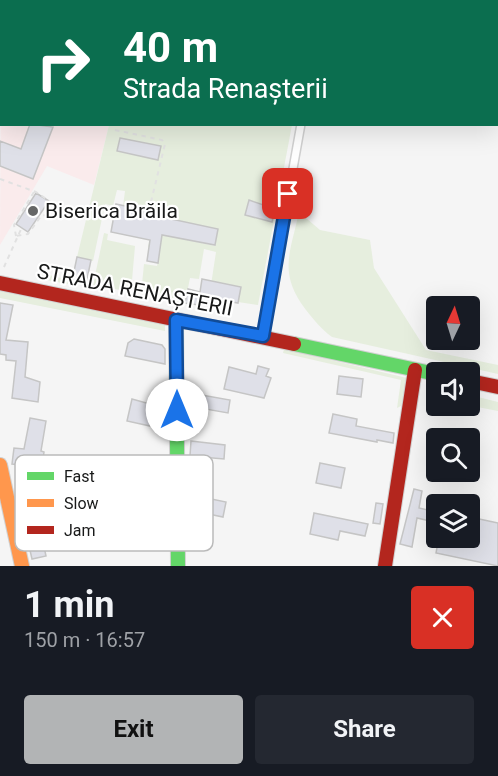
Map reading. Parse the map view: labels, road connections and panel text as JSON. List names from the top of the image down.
{
  "streets": {
    "street": ["STRADA RENAȘTERII"]
  },
  "places": ["Biserica Brăila"],
  "legend": ["Fast", "Slow", "Jam"],
  "north": "top",
  "page": {
    "turn": ["40 m", "Strada Renașterii"],
    "heading": ["1 min", "150 m · 16:57"],
    "buttons": ["Exit", "Share"]
  }
}
